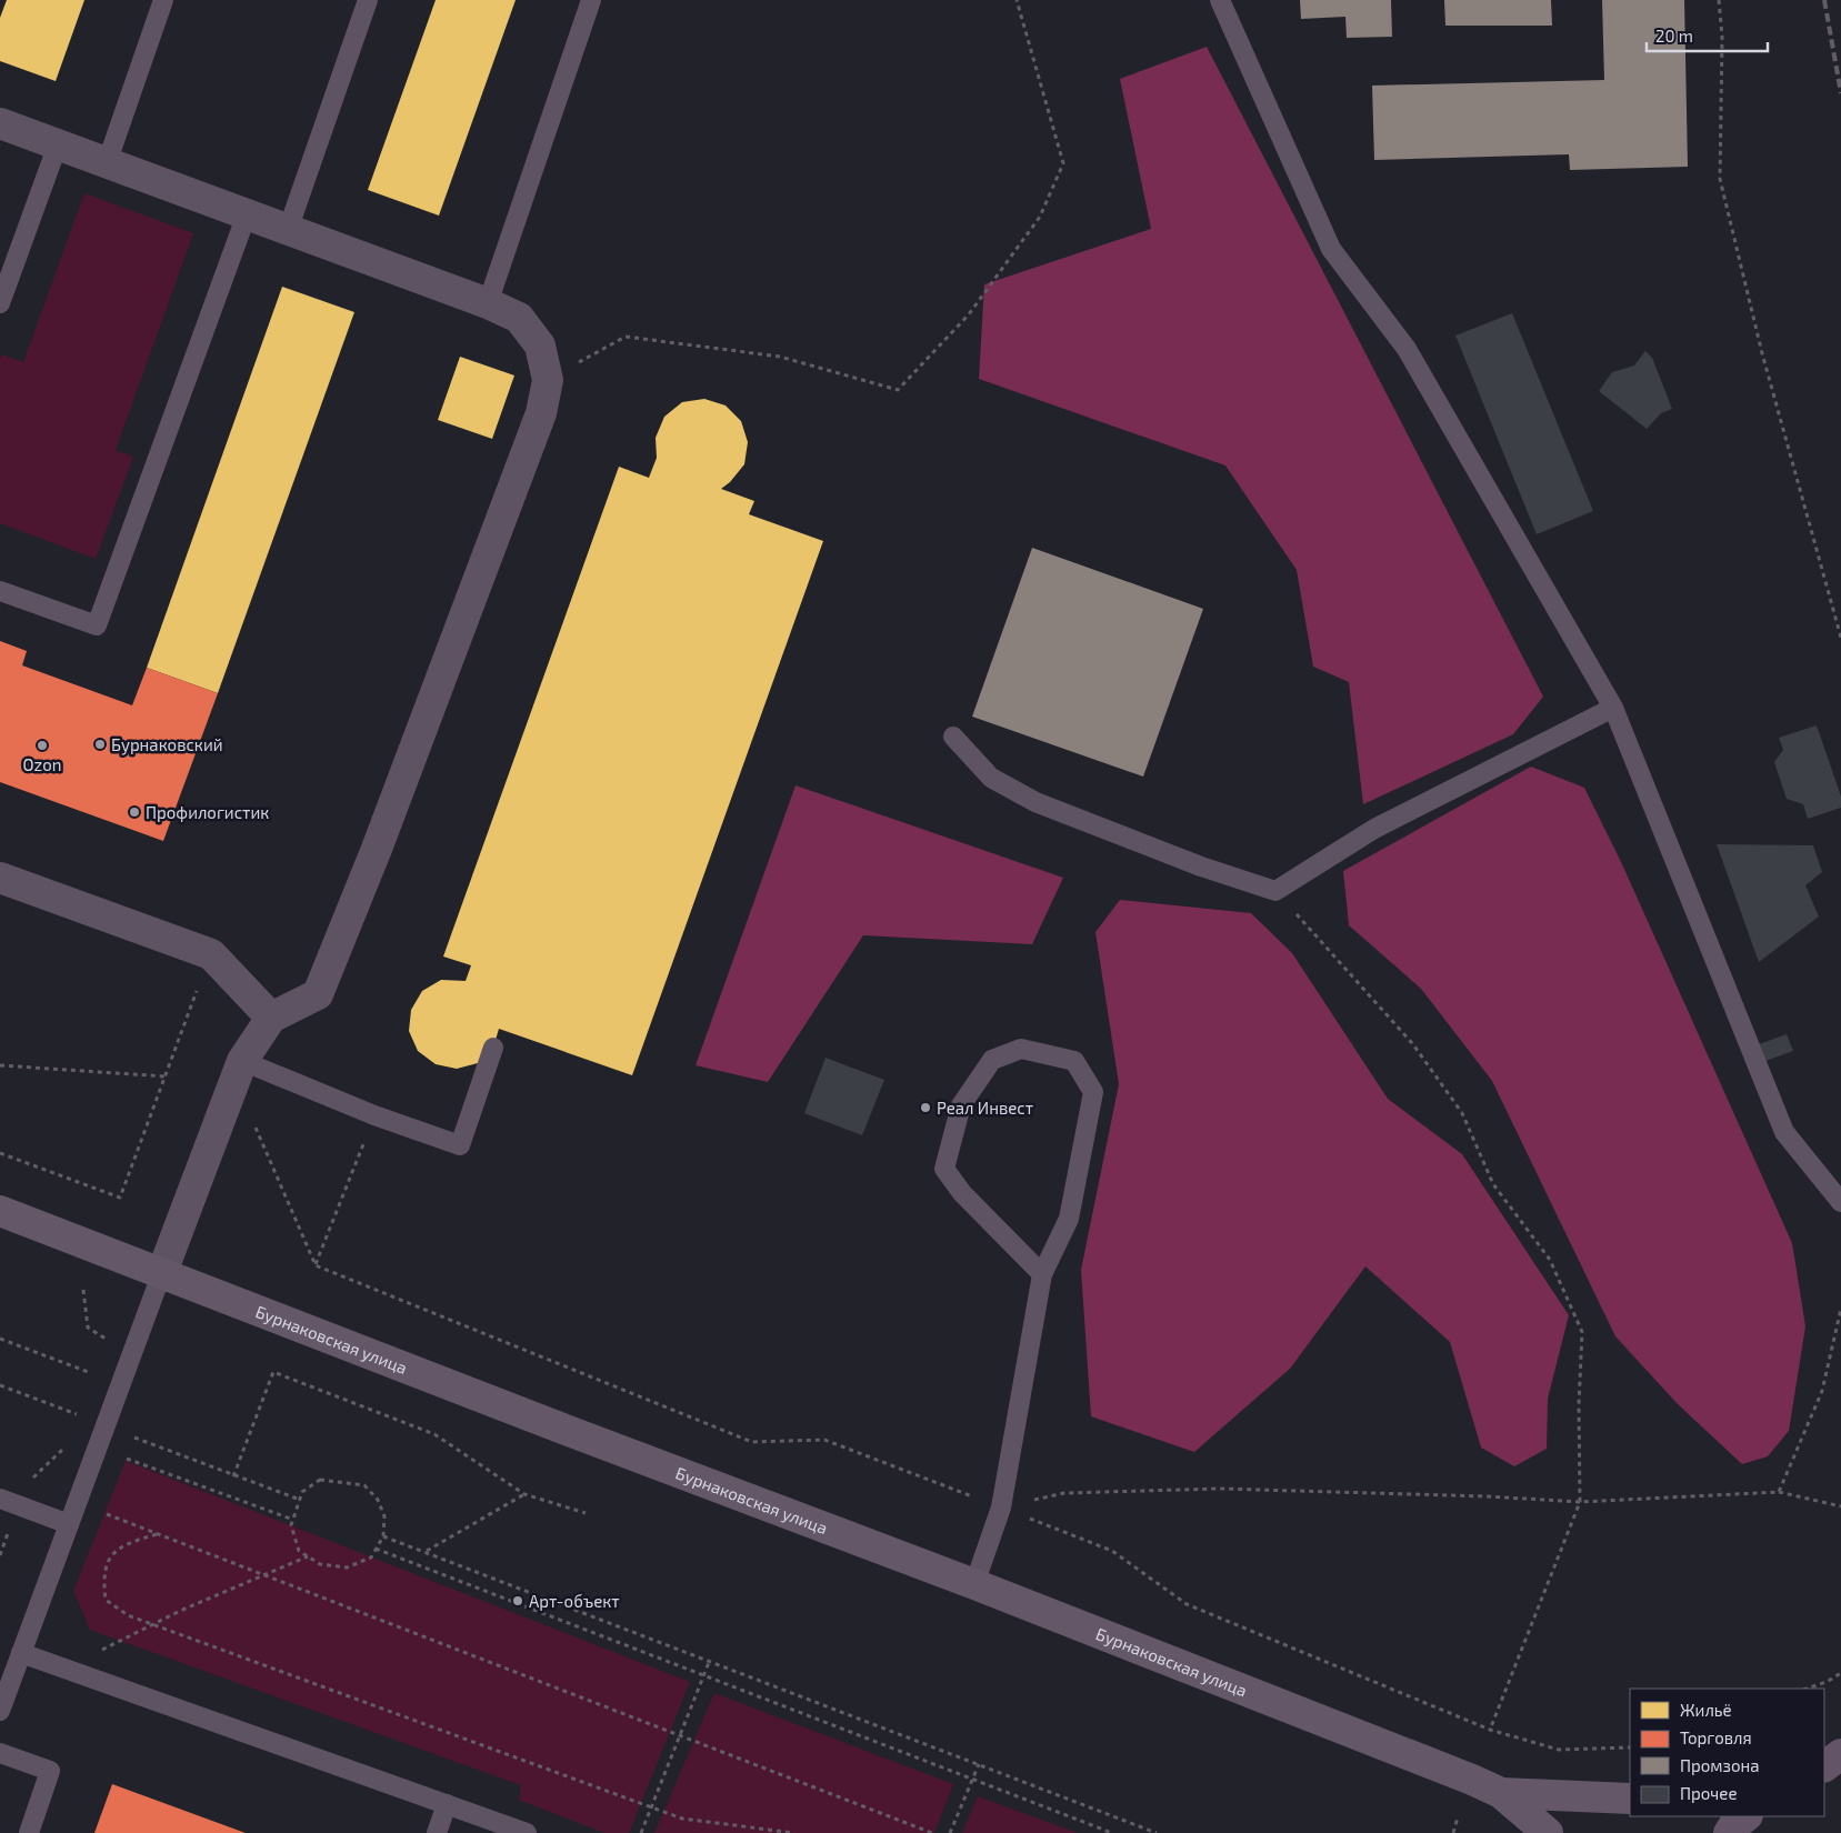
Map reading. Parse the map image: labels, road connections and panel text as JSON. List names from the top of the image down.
{
  "streets": {
    "main road": ["Бурнаковская улица"]
  },
  "places": [
    "Бурнаковский",
    "Ozon",
    "Профилогистик",
    "Реал Инвест",
    "Арт-объект"
  ],
  "legend": [
    "Жильё",
    "Торговля",
    "Промзона",
    "Прочее"
  ],
  "scale_bar": "20 m"
}
